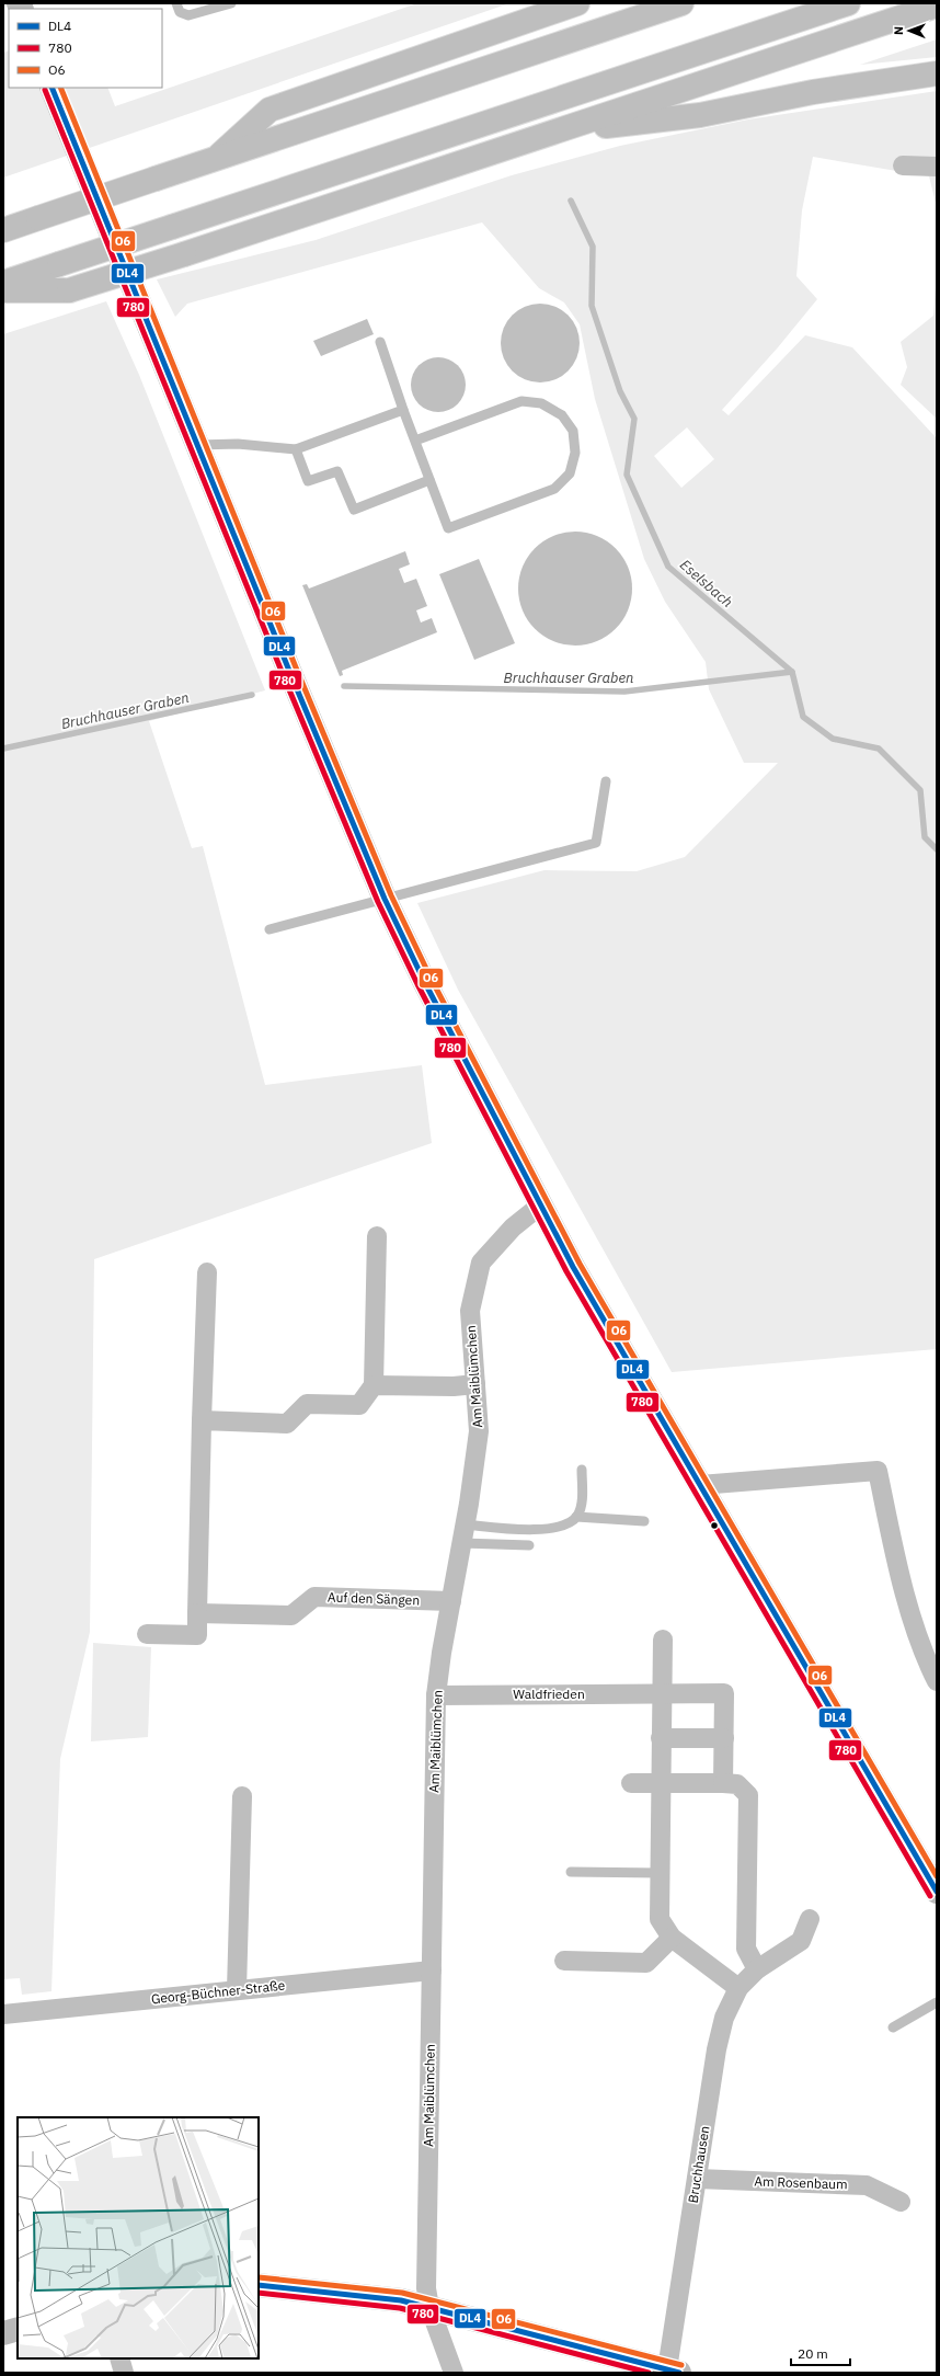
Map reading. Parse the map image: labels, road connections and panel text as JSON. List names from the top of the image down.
{
  "streets": {
    "street": [
      "Am Maiblümchen",
      "Auf den Sängen",
      "Waldfrieden",
      "Georg-Büchner-Straße",
      "Bruchhausen",
      "Am Rosenbaum"
    ]
  },
  "crossings": [
    ["Am Maiblümchen", "Auf den Sängen"],
    ["Am Maiblümchen", "Waldfrieden"],
    ["Am Maiblümchen", "Georg-Büchner-Straße"],
    ["Bruchhausen", "Am Rosenbaum"]
  ],
  "water": ["Eselsbach", "Bruchhauser Graben"],
  "lines": ["transit line DL4", "transit line O6", "transit line 780"],
  "legend": ["DL4", "780", "O6"],
  "scale_bar": "20 m",
  "north": "left"
}
